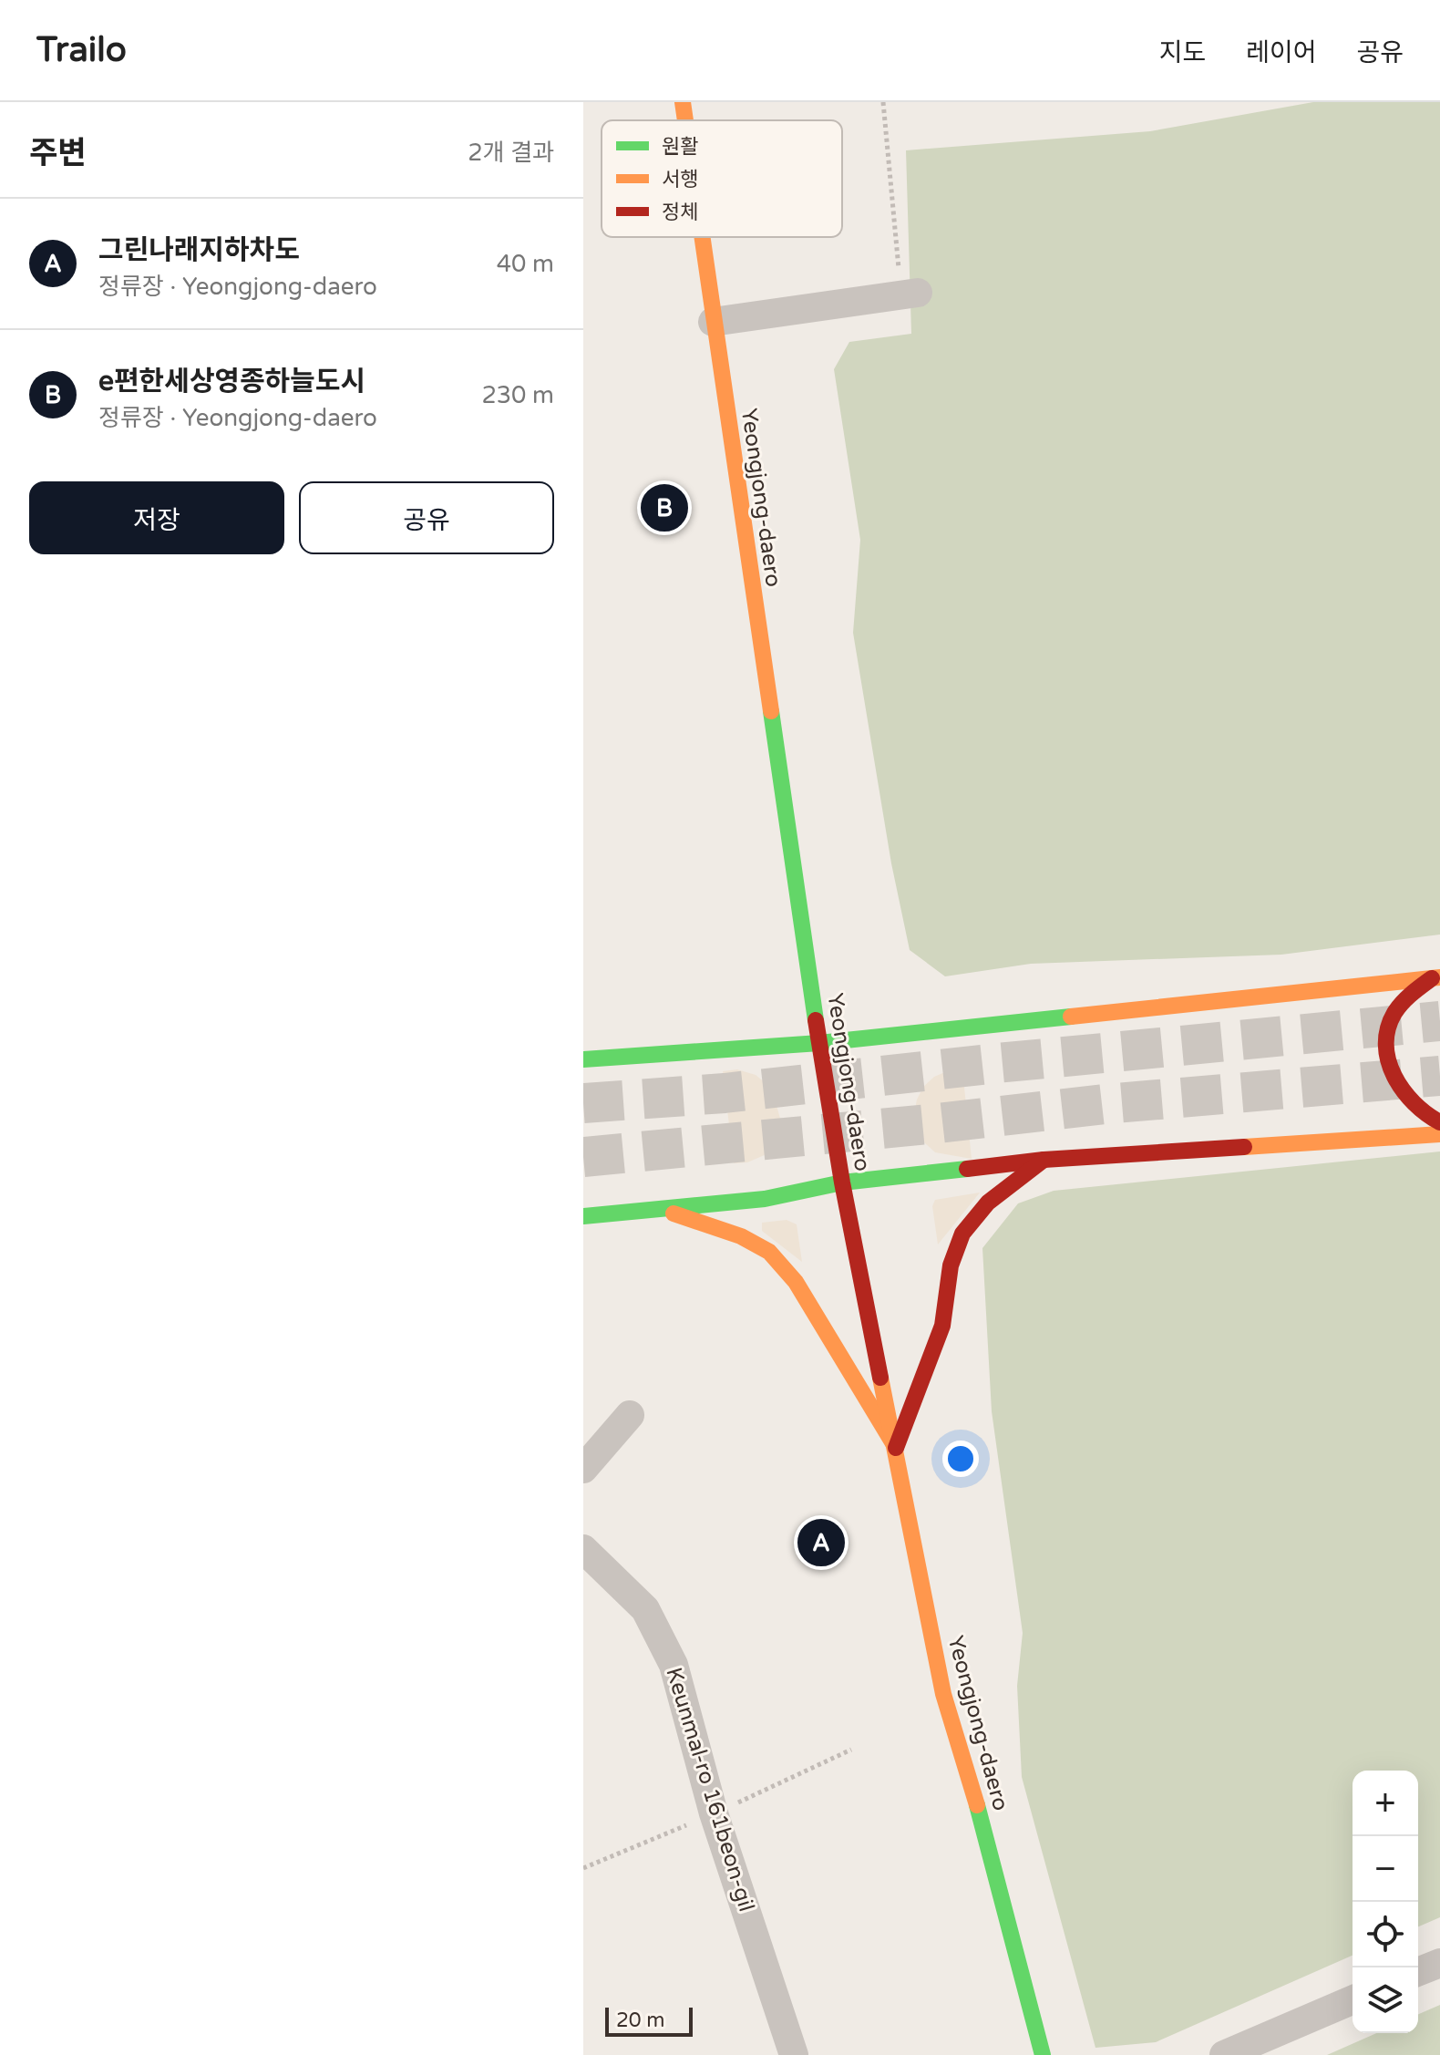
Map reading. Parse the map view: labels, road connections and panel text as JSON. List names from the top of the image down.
{
  "streets": {
    "main road": ["Yeongjong-daero"],
    "street": ["Keunmal-ro 161beon-gil"]
  },
  "legend": ["원활", "서행", "정체"],
  "scale_bar": "20 m",
  "page": {
    "header": "Trailo",
    "nav": ["지도", "레이어", "공유"],
    "heading": ["주변", "2개 결과"],
    "list": [
      {
        "mark": "A",
        "name": "그린나래지하차도",
        "note": "정류장 · Yeongjong-daero",
        "value": "40 m"
      },
      {
        "mark": "B",
        "name": "e편한세상영종하늘도시",
        "note": "정류장 · Yeongjong-daero",
        "value": "230 m"
      }
    ],
    "buttons": ["저장", "공유"],
    "pins": ["B", "A"],
    "map_buttons": ["+", "−"],
    "scale": "20 m"
  }
}
